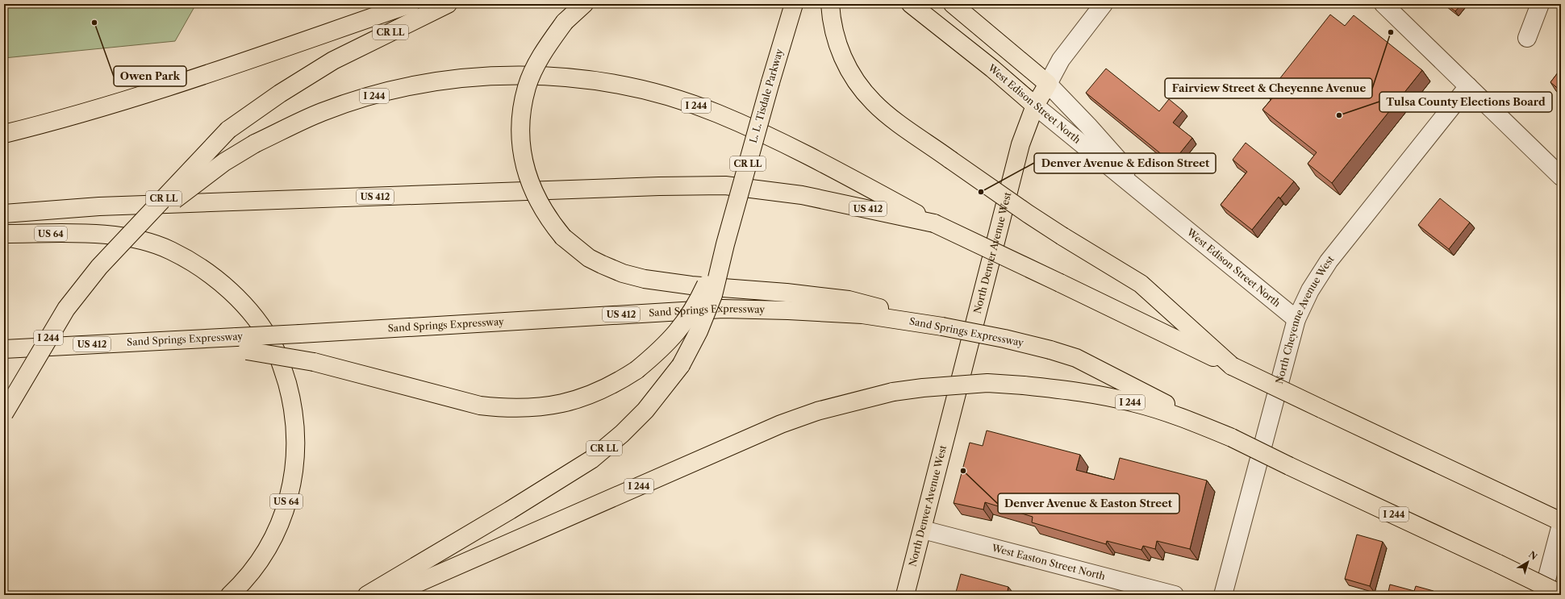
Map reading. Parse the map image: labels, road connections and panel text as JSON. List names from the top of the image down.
{
  "streets": {
    "main road": [
      "CR LL",
      "I 244",
      "L. L. Tisdale Parkway",
      "West Edison Street North",
      "US 412",
      "US 64",
      "North Denver Avenue West",
      "Sand Springs Expressway"
    ],
    "street": ["North Cheyenne Avenue West", "West Easton Street North"]
  },
  "crossings": [
    ["CR LL", "I 244"],
    ["CR LL", "L. L. Tisdale Parkway"],
    ["I 244", "US 412"],
    ["I 244", "Sand Springs Expressway"],
    ["West Edison Street North", "North Denver Avenue West"],
    ["West Edison Street North", "North Cheyenne Avenue West"],
    ["North Denver Avenue West", "West Easton Street North"]
  ],
  "places": [
    "Owen Park",
    "Fairview Street & Cheyenne Avenue",
    "Tulsa County Elections Board",
    "Denver Avenue & Edison Street",
    "Denver Avenue & Easton Street"
  ],
  "north": "top right"
}
